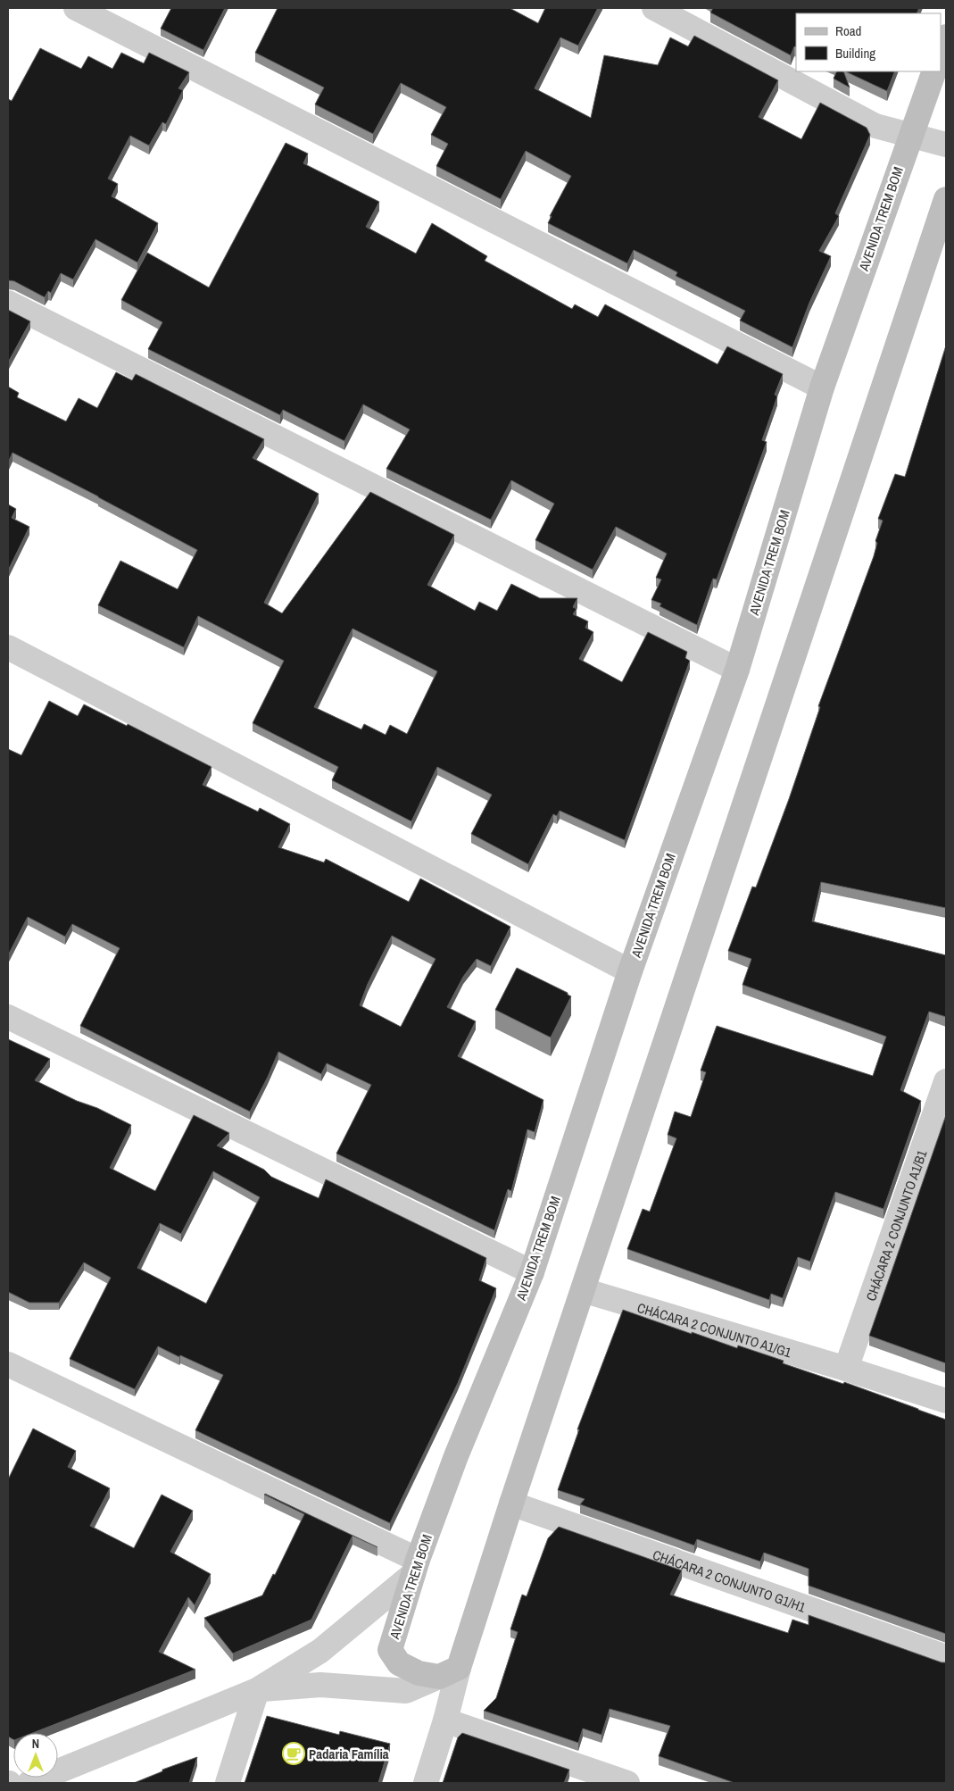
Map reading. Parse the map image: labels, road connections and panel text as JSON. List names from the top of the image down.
{
  "streets": {
    "street": [
      "AVENIDA TREM BOM",
      "CHÁCARA 2 CONJUNTO A1/B1",
      "CHÁCARA 2 CONJUNTO A1/G1",
      "CHÁCARA 2 CONJUNTO G1/H1"
    ]
  },
  "crossings": [
    ["CHÁCARA 2 CONJUNTO A1/B1", "CHÁCARA 2 CONJUNTO A1/G1"]
  ],
  "places": {
    "cafe": ["Padaria Família"]
  },
  "legend": ["Road", "Building"],
  "north": "top"
}
